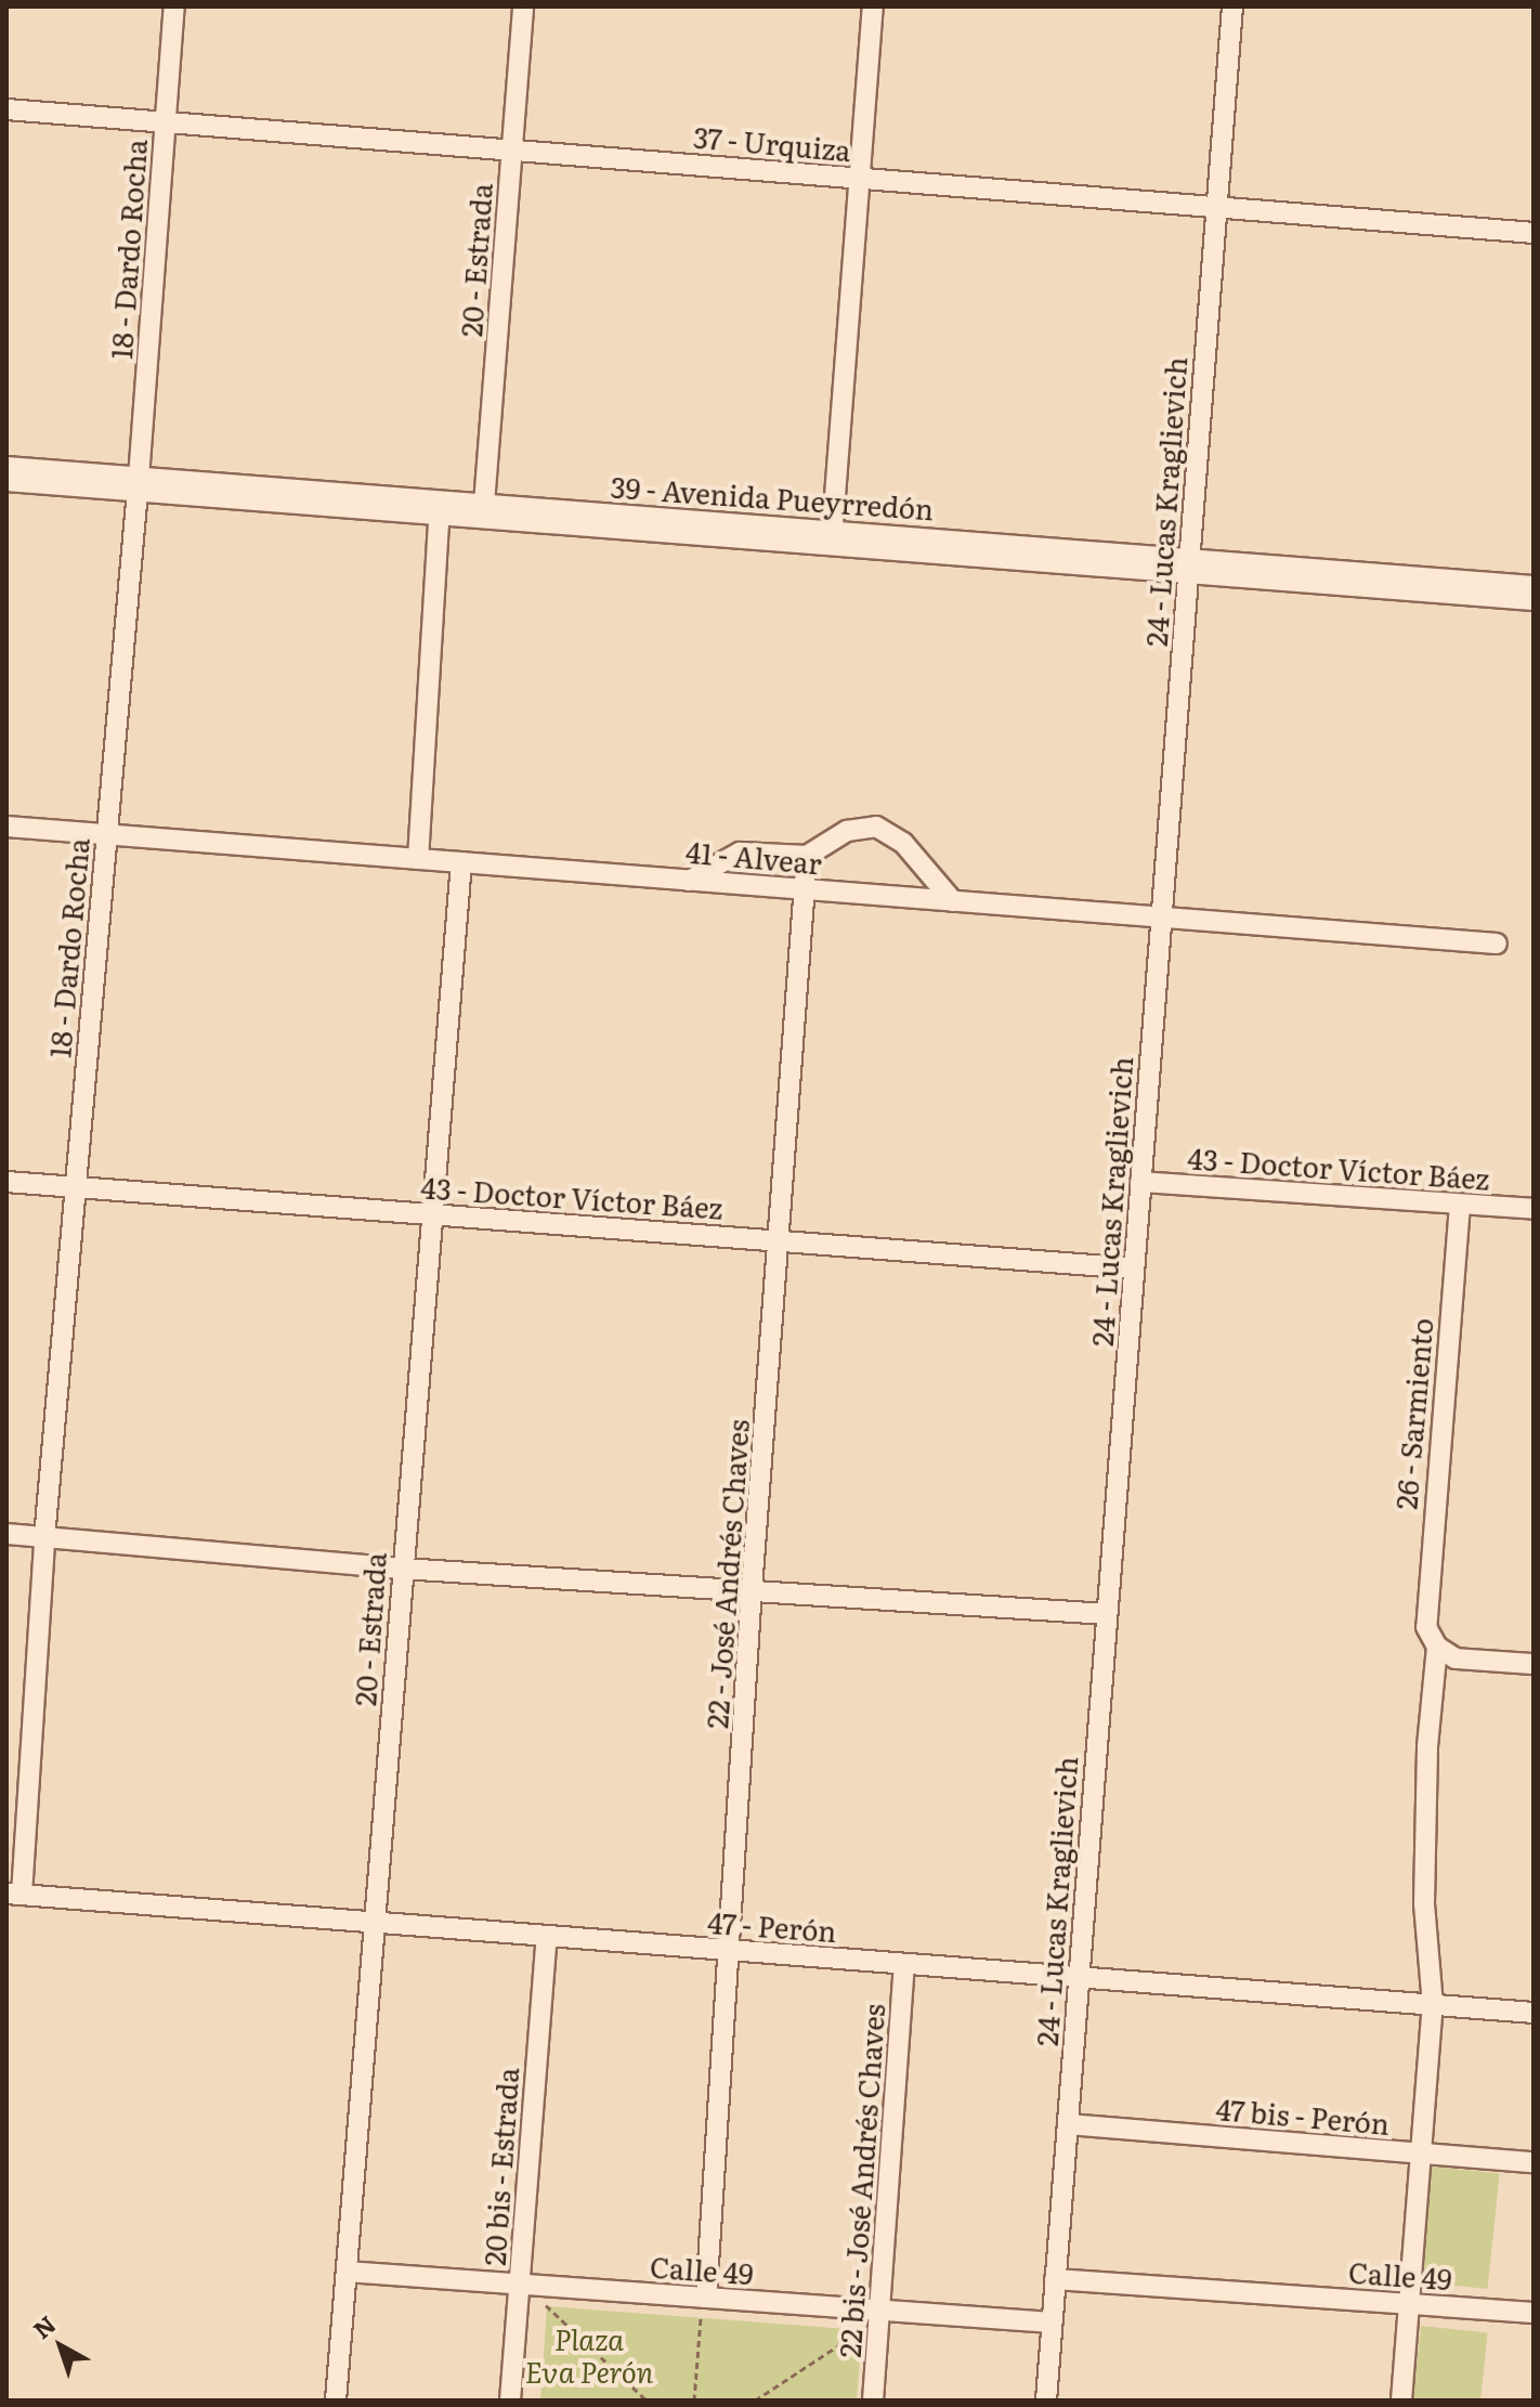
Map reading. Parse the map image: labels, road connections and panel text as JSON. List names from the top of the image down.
{
  "streets": {
    "street": [
      "37 - Urquiza",
      "18 - Dardo Rocha",
      "20 - Estrada",
      "39 - Avenida Pueyrredón",
      "24 - Lucas Kraglievich",
      "41 - Alvear",
      "43 - Doctor Víctor Báez",
      "26 - Sarmiento",
      "22 - José Andrés Chaves",
      "47 - Perón",
      "47 bis - Perón",
      "20 bis - Estrada",
      "22 bis - José Andrés Chaves",
      "Calle 49"
    ]
  },
  "crossings": [
    ["37 - Urquiza", "18 - Dardo Rocha"],
    ["37 - Urquiza", "20 - Estrada"],
    ["37 - Urquiza", "24 - Lucas Kraglievich"],
    ["18 - Dardo Rocha", "39 - Avenida Pueyrredón"],
    ["18 - Dardo Rocha", "41 - Alvear"],
    ["18 - Dardo Rocha", "43 - Doctor Víctor Báez"],
    ["18 - Dardo Rocha", "47 - Perón"],
    ["20 - Estrada", "39 - Avenida Pueyrredón"],
    ["20 - Estrada", "41 - Alvear"],
    ["20 - Estrada", "43 - Doctor Víctor Báez"],
    ["20 - Estrada", "47 - Perón"],
    ["20 - Estrada", "Calle 49"],
    ["39 - Avenida Pueyrredón", "24 - Lucas Kraglievich"],
    ["24 - Lucas Kraglievich", "41 - Alvear"],
    ["24 - Lucas Kraglievich", "43 - Doctor Víctor Báez"],
    ["24 - Lucas Kraglievich", "47 - Perón"],
    ["24 - Lucas Kraglievich", "47 bis - Perón"],
    ["24 - Lucas Kraglievich", "Calle 49"],
    ["41 - Alvear", "22 - José Andrés Chaves"],
    ["43 - Doctor Víctor Báez", "26 - Sarmiento"],
    ["43 - Doctor Víctor Báez", "22 - José Andrés Chaves"],
    ["22 - José Andrés Chaves", "47 - Perón"],
    ["22 - José Andrés Chaves", "Calle 49"],
    ["47 - Perón", "20 bis - Estrada"],
    ["47 - Perón", "22 bis - José Andrés Chaves"],
    ["20 bis - Estrada", "Calle 49"],
    ["22 bis - José Andrés Chaves", "Calle 49"]
  ],
  "parks": ["Plaza Eva Perón"],
  "north": "top left"
}
